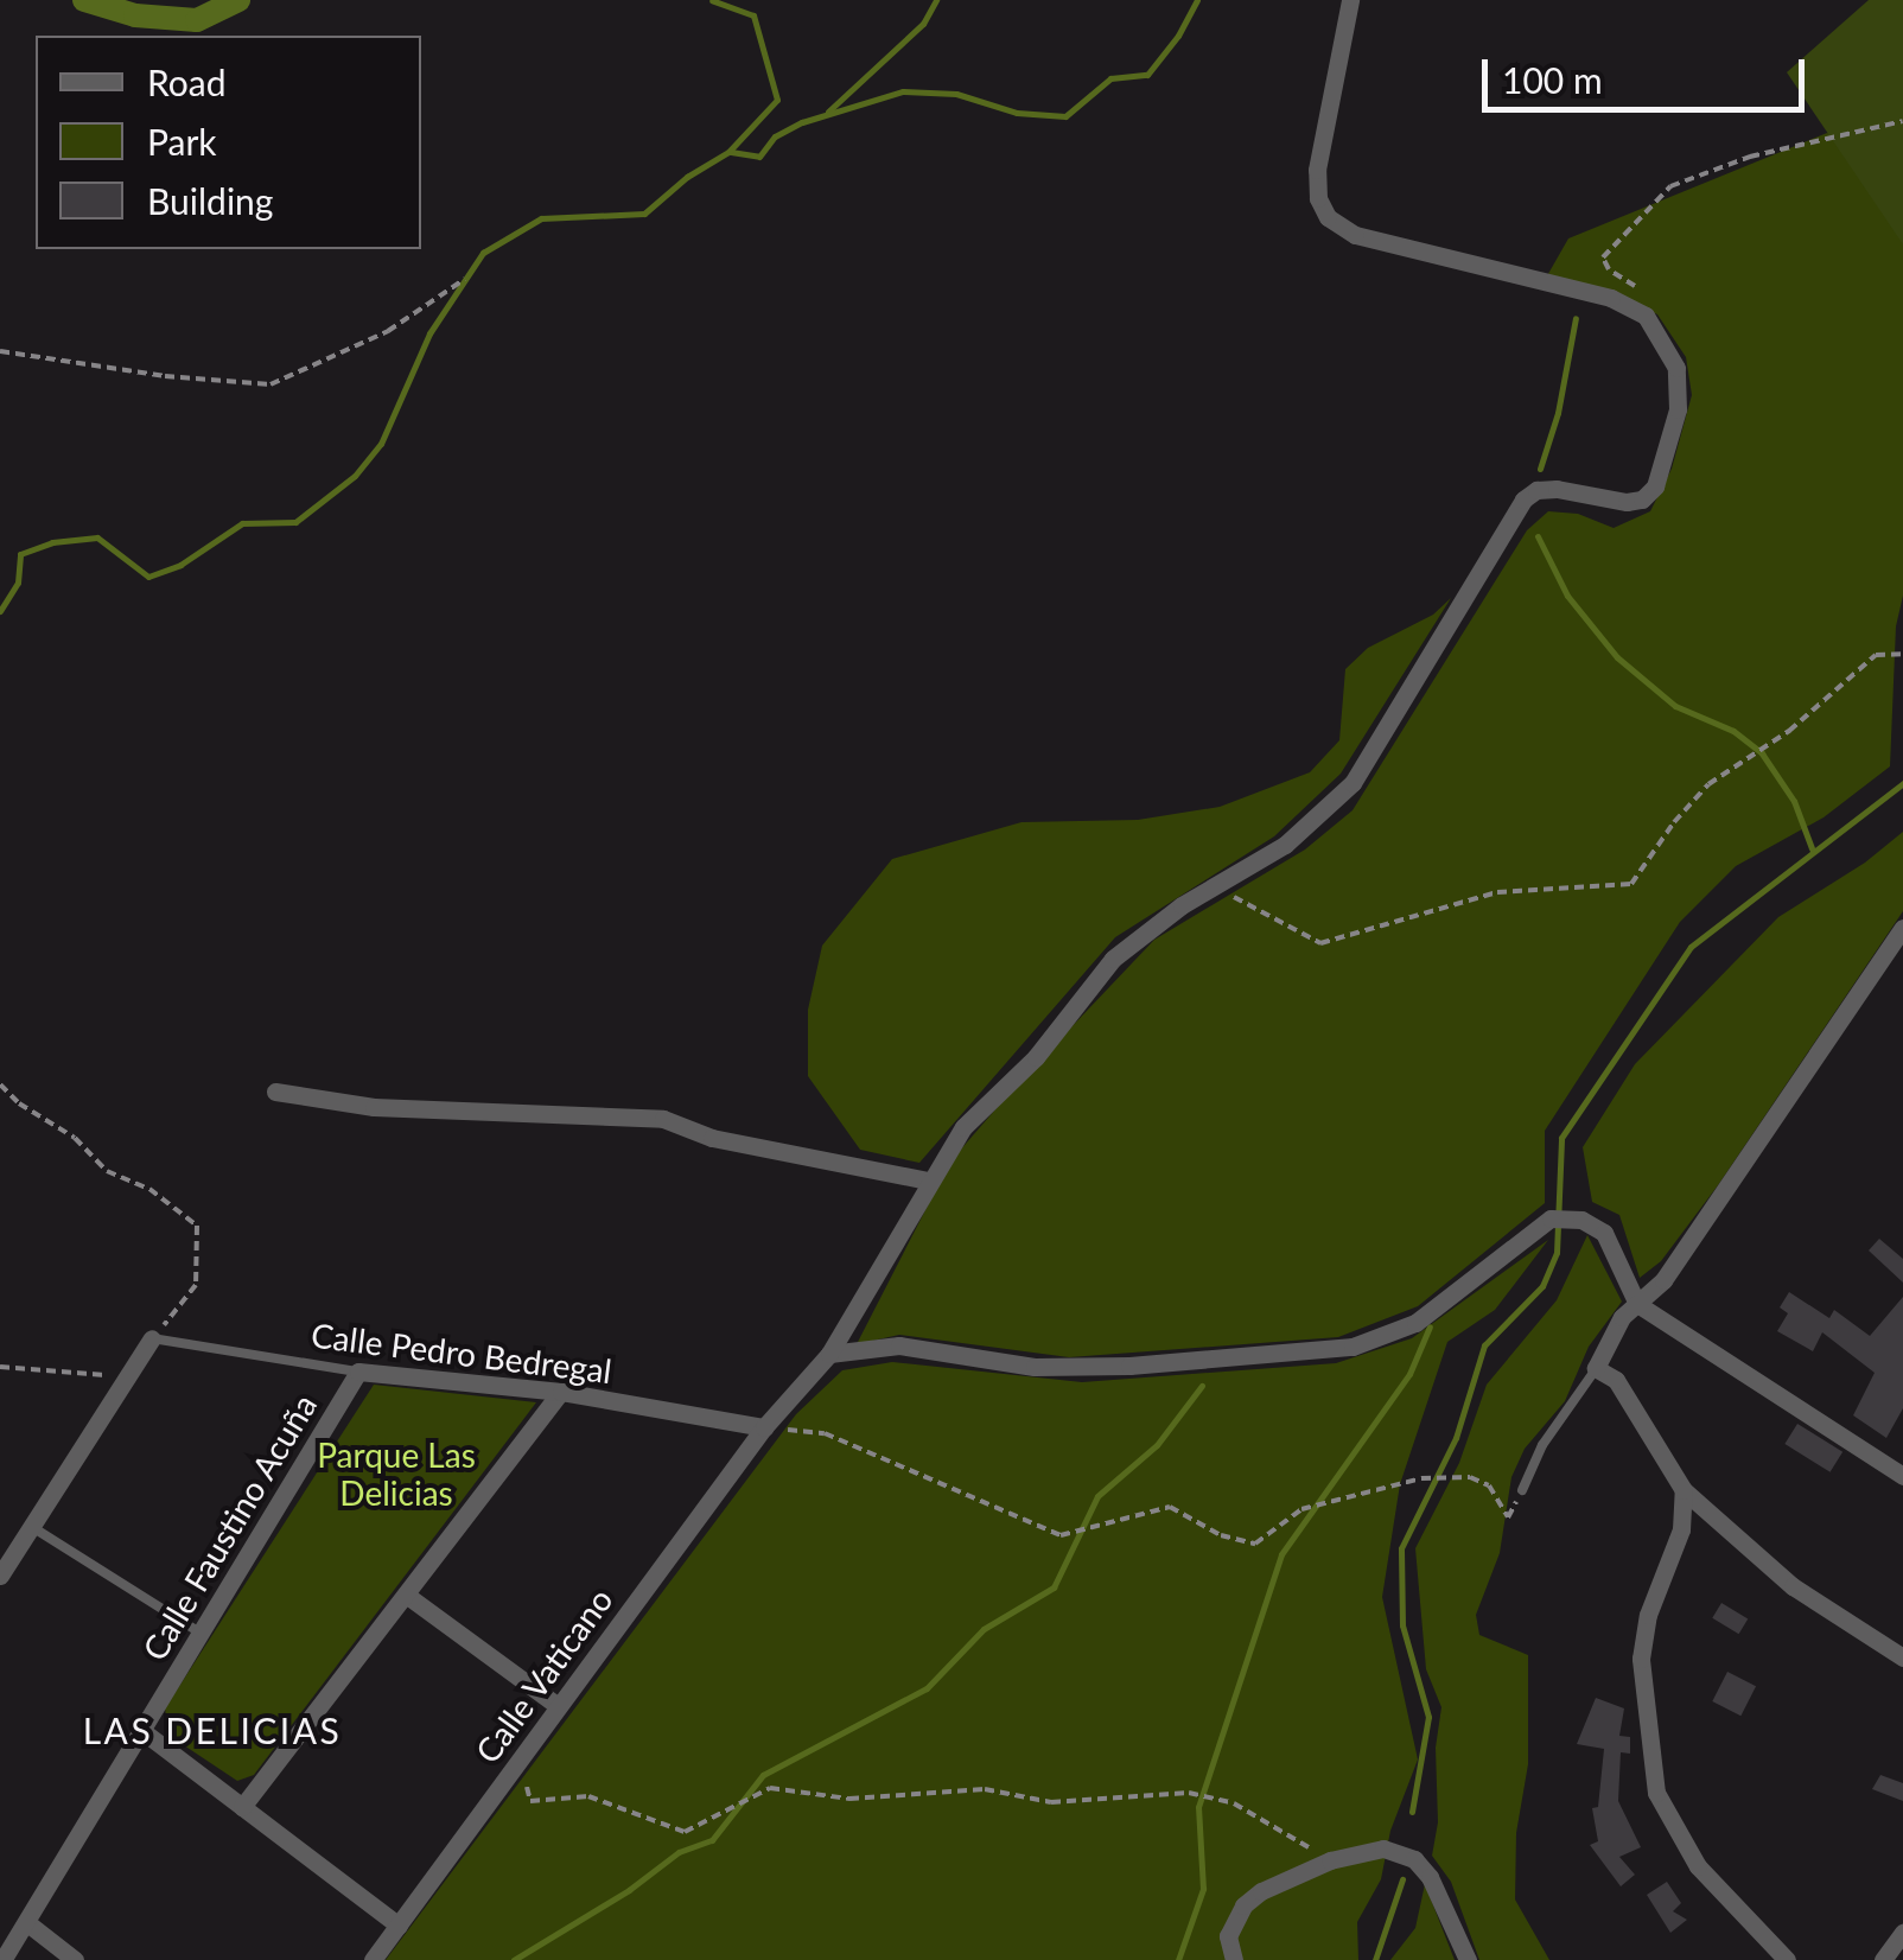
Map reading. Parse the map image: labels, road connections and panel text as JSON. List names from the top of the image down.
{
  "streets": {
    "street": ["Calle Pedro Bedregal", "Calle Faustino Acuña", "Calle Vaticano"]
  },
  "crossings": [
    ["Calle Pedro Bedregal", "Calle Faustino Acuña"],
    ["Calle Pedro Bedregal", "Calle Vaticano"]
  ],
  "districts": ["LAS DELICIAS"],
  "parks": ["Parque Las Delicias"],
  "legend": ["Road", "Park", "Building"],
  "scale_bar": "100 m"
}
